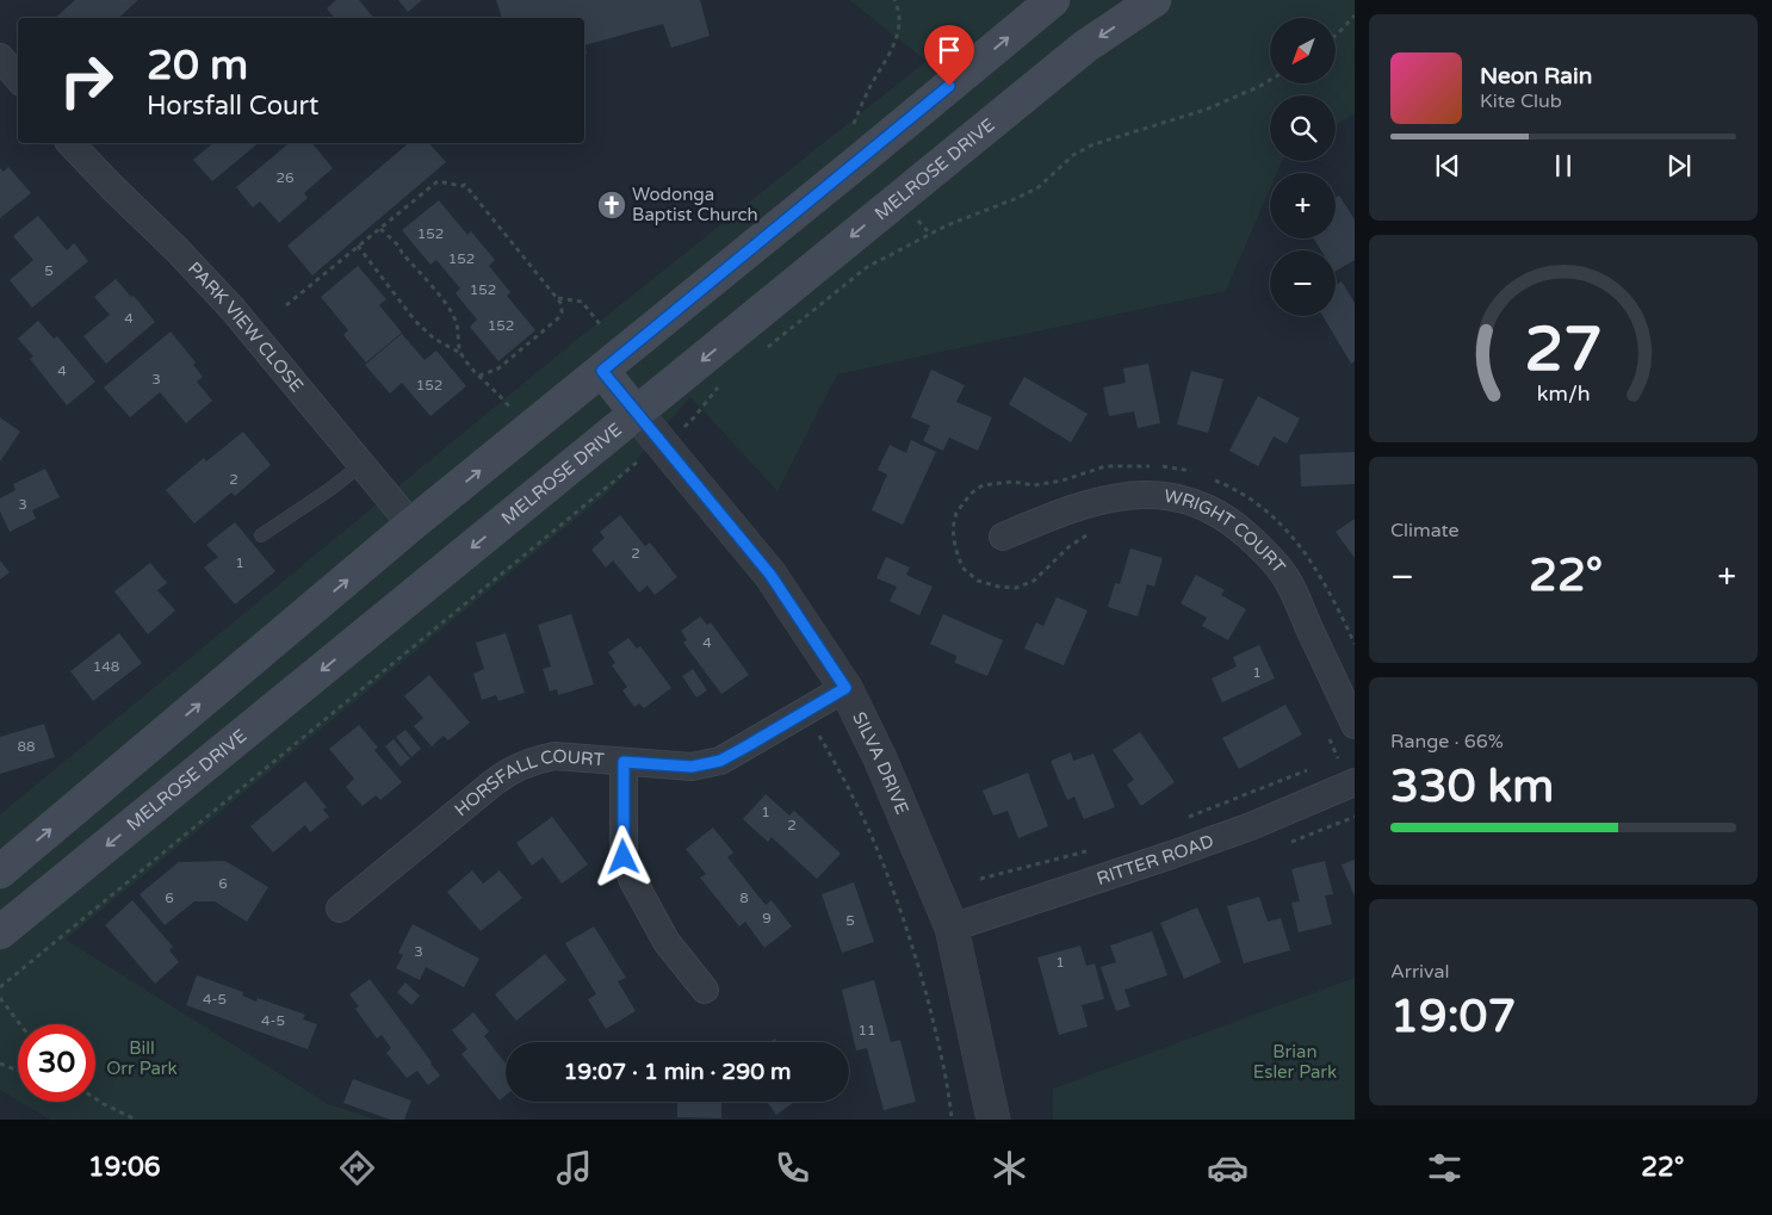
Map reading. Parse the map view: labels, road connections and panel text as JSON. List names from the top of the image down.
{
  "streets": {
    "main road": ["MELROSE DRIVE", "SILVA DRIVE"],
    "street": [
      "PARK VIEW CLOSE",
      "WRIGHT COURT",
      "HORSFALL COURT",
      "RITTER ROAD"
    ]
  },
  "crossings": [
    ["MELROSE DRIVE", "SILVA DRIVE"],
    ["SILVA DRIVE", "HORSFALL COURT"],
    ["SILVA DRIVE", "RITTER ROAD"]
  ],
  "parks": ["Bill Orr Park", "Brian Esler Park"],
  "places": {
    "church": ["Wodonga Baptist Church"]
  },
  "house_numbers": [
    "26",
    "152",
    "152",
    "5",
    "152",
    "4",
    "152",
    "4",
    "3",
    "152",
    "2",
    "3",
    "2",
    "1",
    "4",
    "148",
    "1",
    "88",
    "1",
    "2",
    "6",
    "6",
    "8",
    "9",
    "5",
    "3",
    "1",
    "4-5",
    "4-5",
    "11"
  ],
  "north": "bottom left",
  "page": {
    "map_buttons": ["+", "−"],
    "turn": ["20 m", "Horsfall Court"],
    "song": ["Neon Rain", "Kite Club"],
    "tile": [
      "Climate",
      ["Range · 66%", "330 km"],
      ["Arrival", "19:07"]
    ],
    "heat": ["−", "22°", "+"],
    "limit": "30",
    "trip": "19:07 · 1 min · 290 m",
    "tabs": ["19:06", "22°"],
    "gauge": ["27", "km/h"]
  }
}
